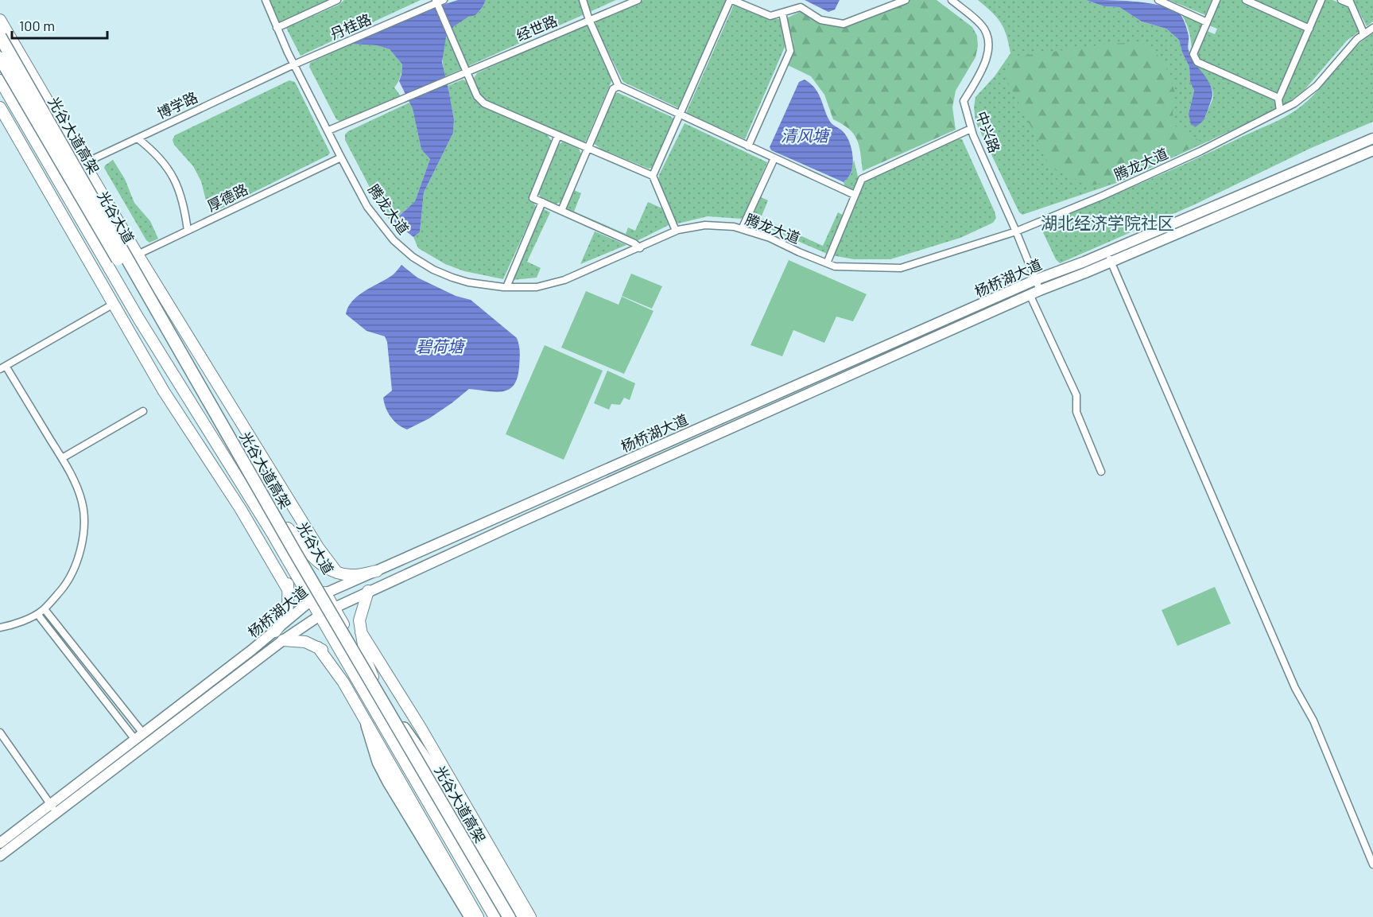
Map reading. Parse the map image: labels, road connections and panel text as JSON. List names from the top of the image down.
{
  "streets": {
    "highway": ["光谷大道高架"],
    "main road": ["光谷大道", "杨桥湖大道"],
    "street": [
      "丹桂路",
      "经世路",
      "博学路",
      "中兴路",
      "腾龙大道",
      "厚德路"
    ]
  },
  "crossings": [
    ["丹桂路", "博学路"],
    ["丹桂路", "腾龙大道"],
    ["经世路", "腾龙大道"],
    ["博学路", "腾龙大道"],
    ["博学路", "光谷大道"],
    ["中兴路", "腾龙大道"],
    ["中兴路", "杨桥湖大道"],
    ["腾龙大道", "厚德路"],
    ["厚德路", "光谷大道"],
    ["光谷大道", "杨桥湖大道"]
  ],
  "districts": ["湖北经济学院社区"],
  "water": ["清风塘", "碧荷塘"],
  "scale_bar": "100 m"
}
